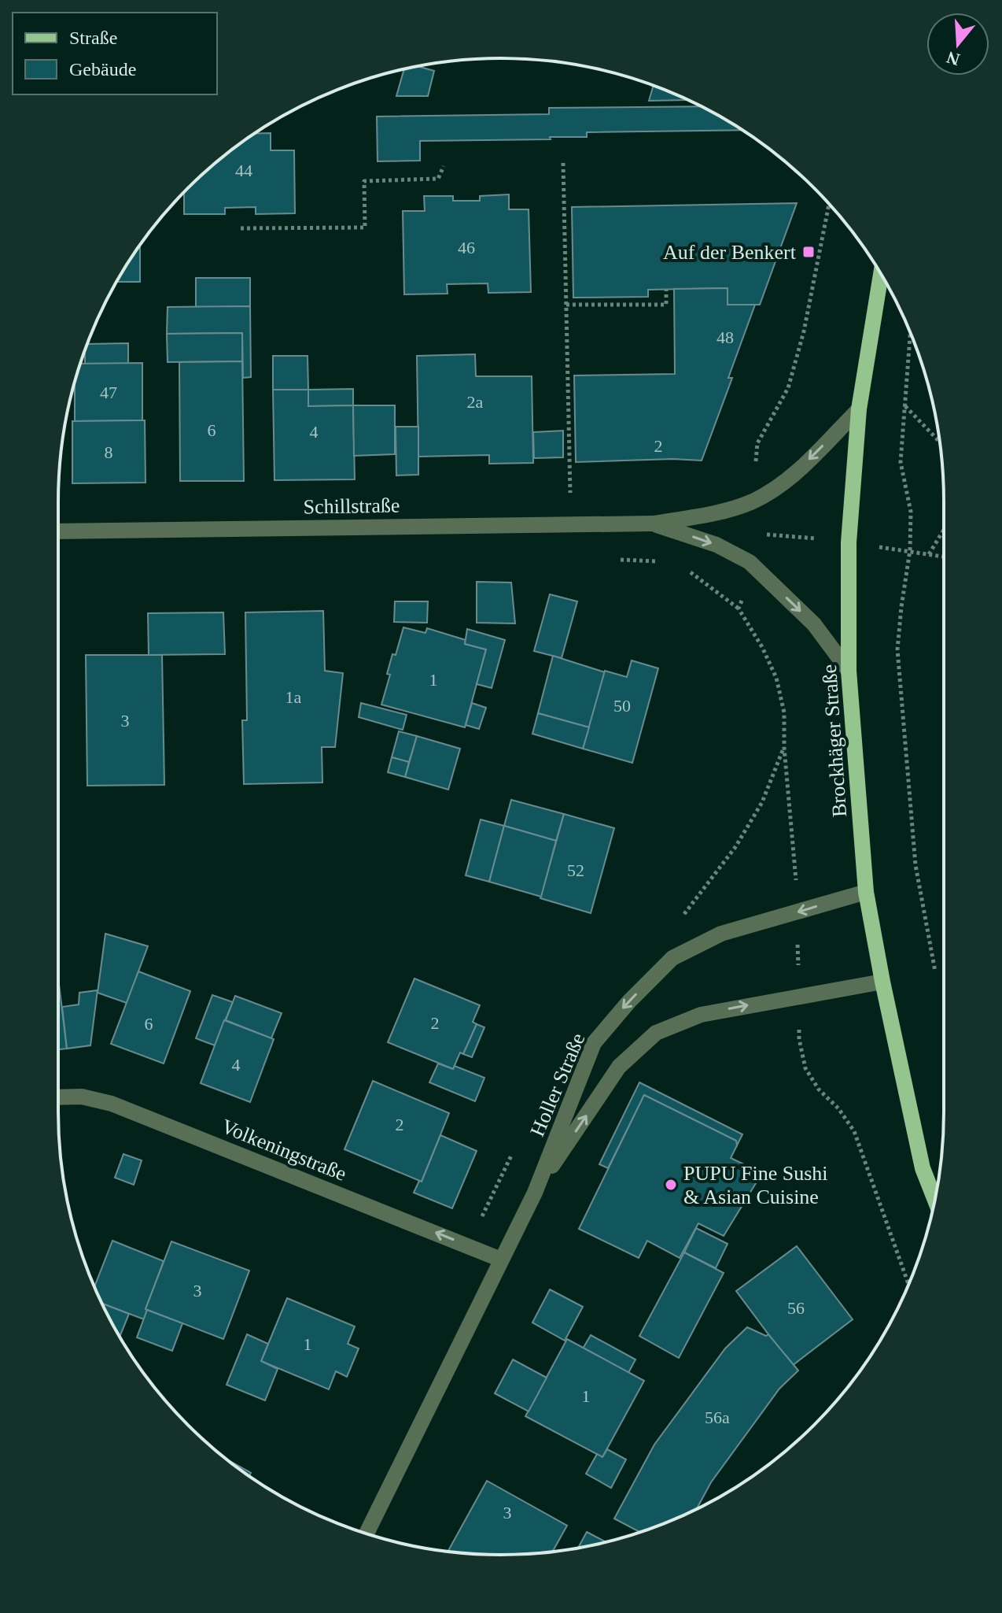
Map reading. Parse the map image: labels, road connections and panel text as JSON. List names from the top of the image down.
{
  "streets": {
    "main road": ["Brockhäger Straße"],
    "street": ["Schillstraße", "Holler Straße", "Volkeningstraße"]
  },
  "crossings": [
    ["Schillstraße", "Brockhäger Straße"],
    ["Brockhäger Straße", "Holler Straße"],
    ["Holler Straße", "Volkeningstraße"]
  ],
  "one_way": ["Volkeningstraße"],
  "places": {
    "transit": ["Auf der Benkert"],
    "other": ["PUPU Fine Sushi & Asian Cuisine"]
  },
  "house_numbers": [
    "44",
    "46",
    "48",
    "47",
    "2a",
    "6",
    "4",
    "2",
    "8",
    "1",
    "1a",
    "50",
    "3",
    "52",
    "2",
    "6",
    "4",
    "2",
    "3",
    "56",
    "1",
    "1",
    "56a",
    "3"
  ],
  "legend": ["Straße", "Gebäude"],
  "north": "bottom"
}
